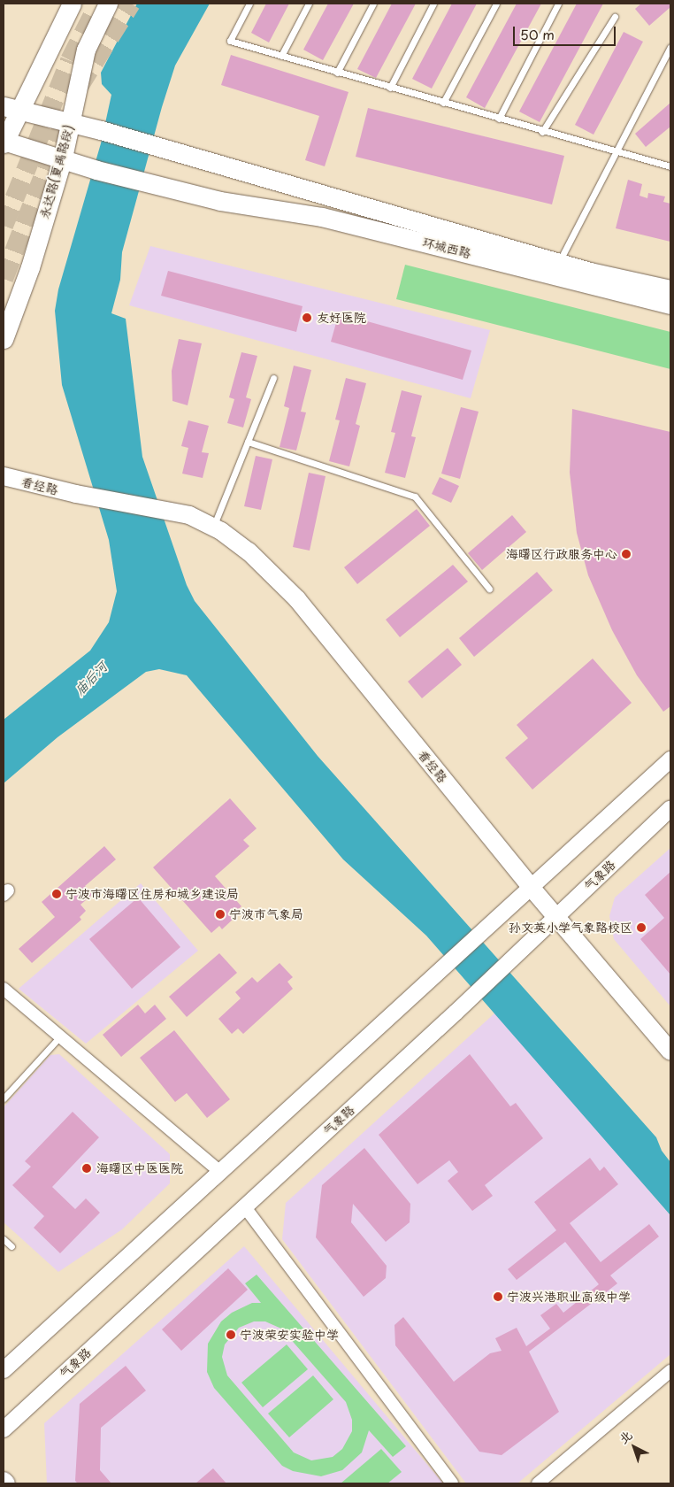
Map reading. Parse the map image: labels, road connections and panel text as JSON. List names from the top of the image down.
{
  "streets": {
    "main road": ["永达路(夏禹路段)", "环城西路", "看经路"],
    "street": ["气象路"]
  },
  "crossings": [
    ["永达路(夏禹路段)", "环城西路"],
    ["看经路", "气象路"]
  ],
  "water": ["庙后河"],
  "places": [
    "友好医院",
    "海曙区行政服务中心",
    "宁波市海曙区住房和城乡建设局",
    "宁波市气象局",
    "孙文英小学气象路校区",
    "海曙区中医医院",
    "宁波兴港职业高级中学",
    "宁波荣安实验中学"
  ],
  "scale_bar": "50 m",
  "north": "top left"
}
